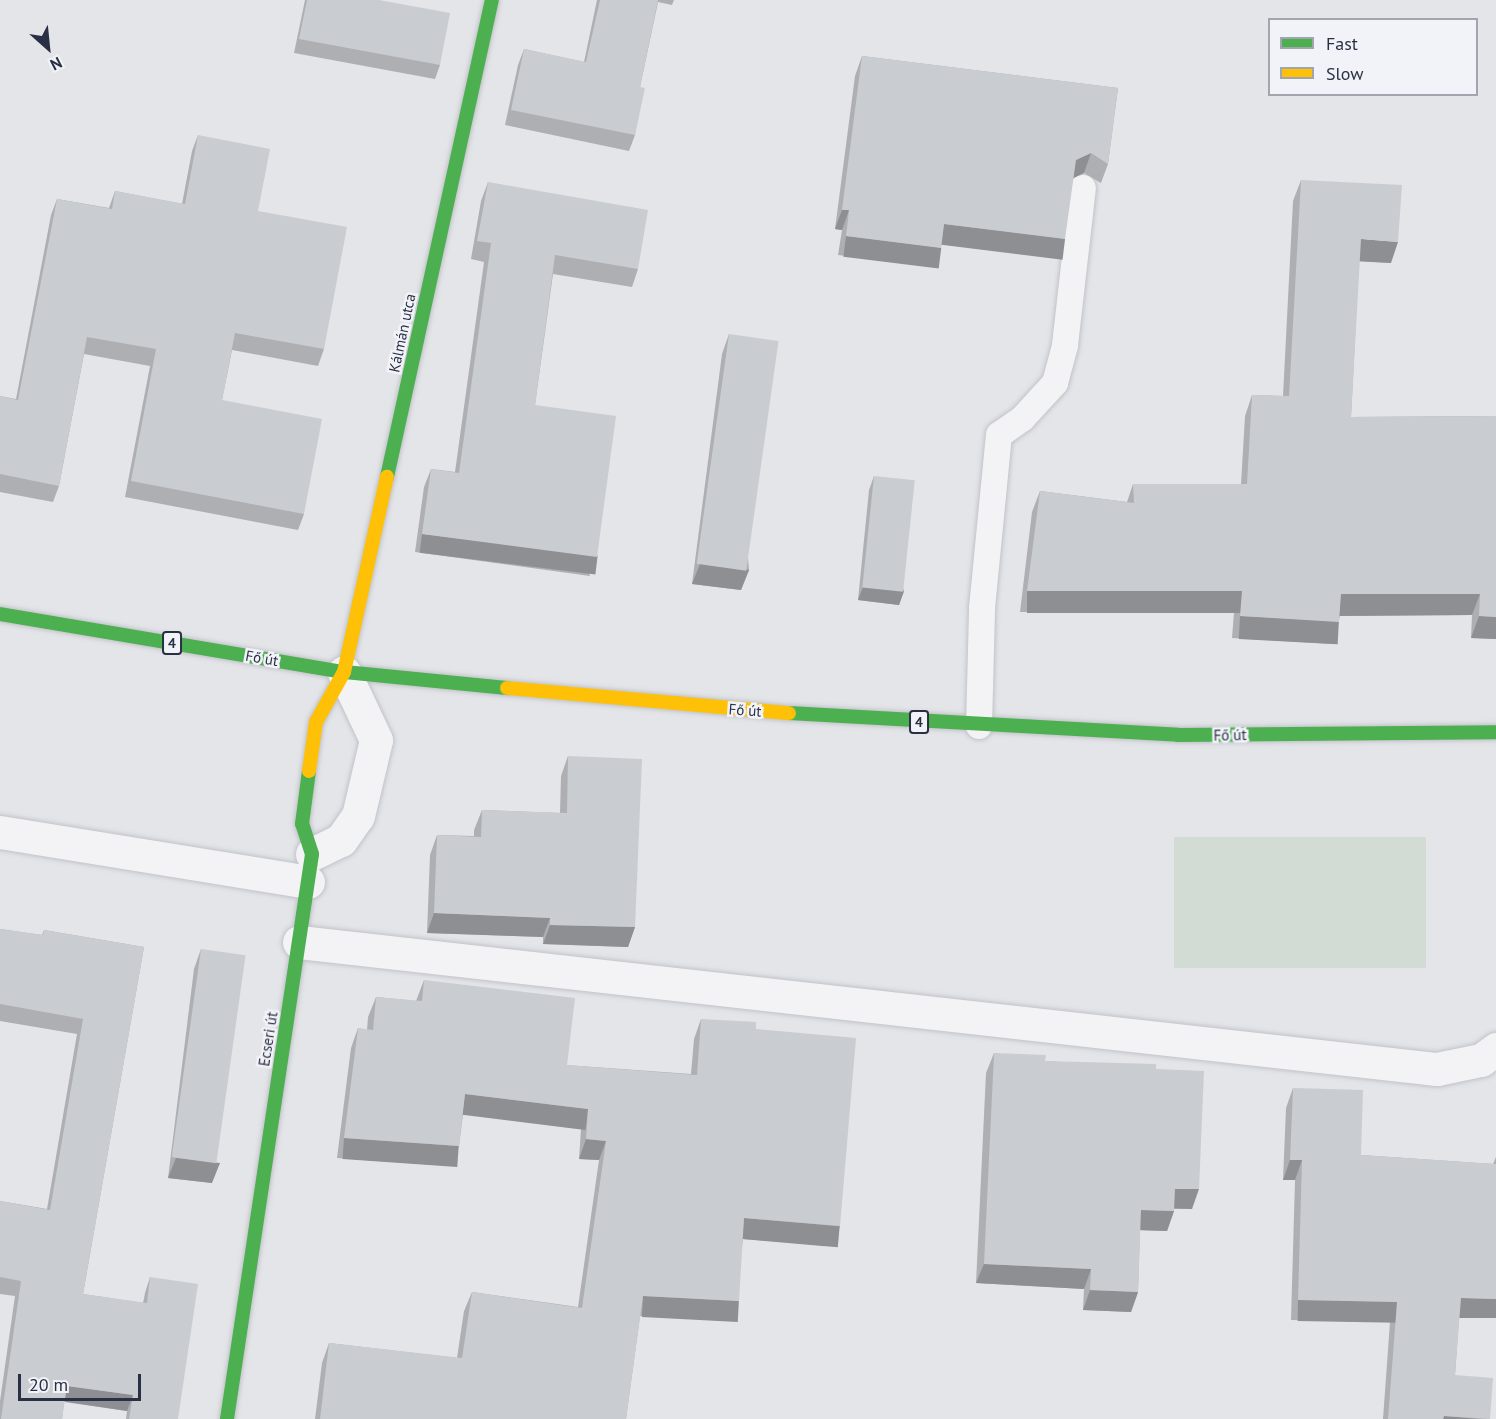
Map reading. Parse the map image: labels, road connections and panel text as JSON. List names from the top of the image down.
{
  "streets": {
    "main road": [
      "Kálmán utca",
      "4",
      "Fő út",
      "Ecseri út"
    ]
  },
  "crossings": [
    ["Kálmán utca", "Fő út"],
    ["Kálmán utca", "Ecseri út"],
    ["Fő út", "Ecseri út"]
  ],
  "legend": ["Fast", "Slow"],
  "scale_bar": "20 m",
  "north": "bottom right"
}
